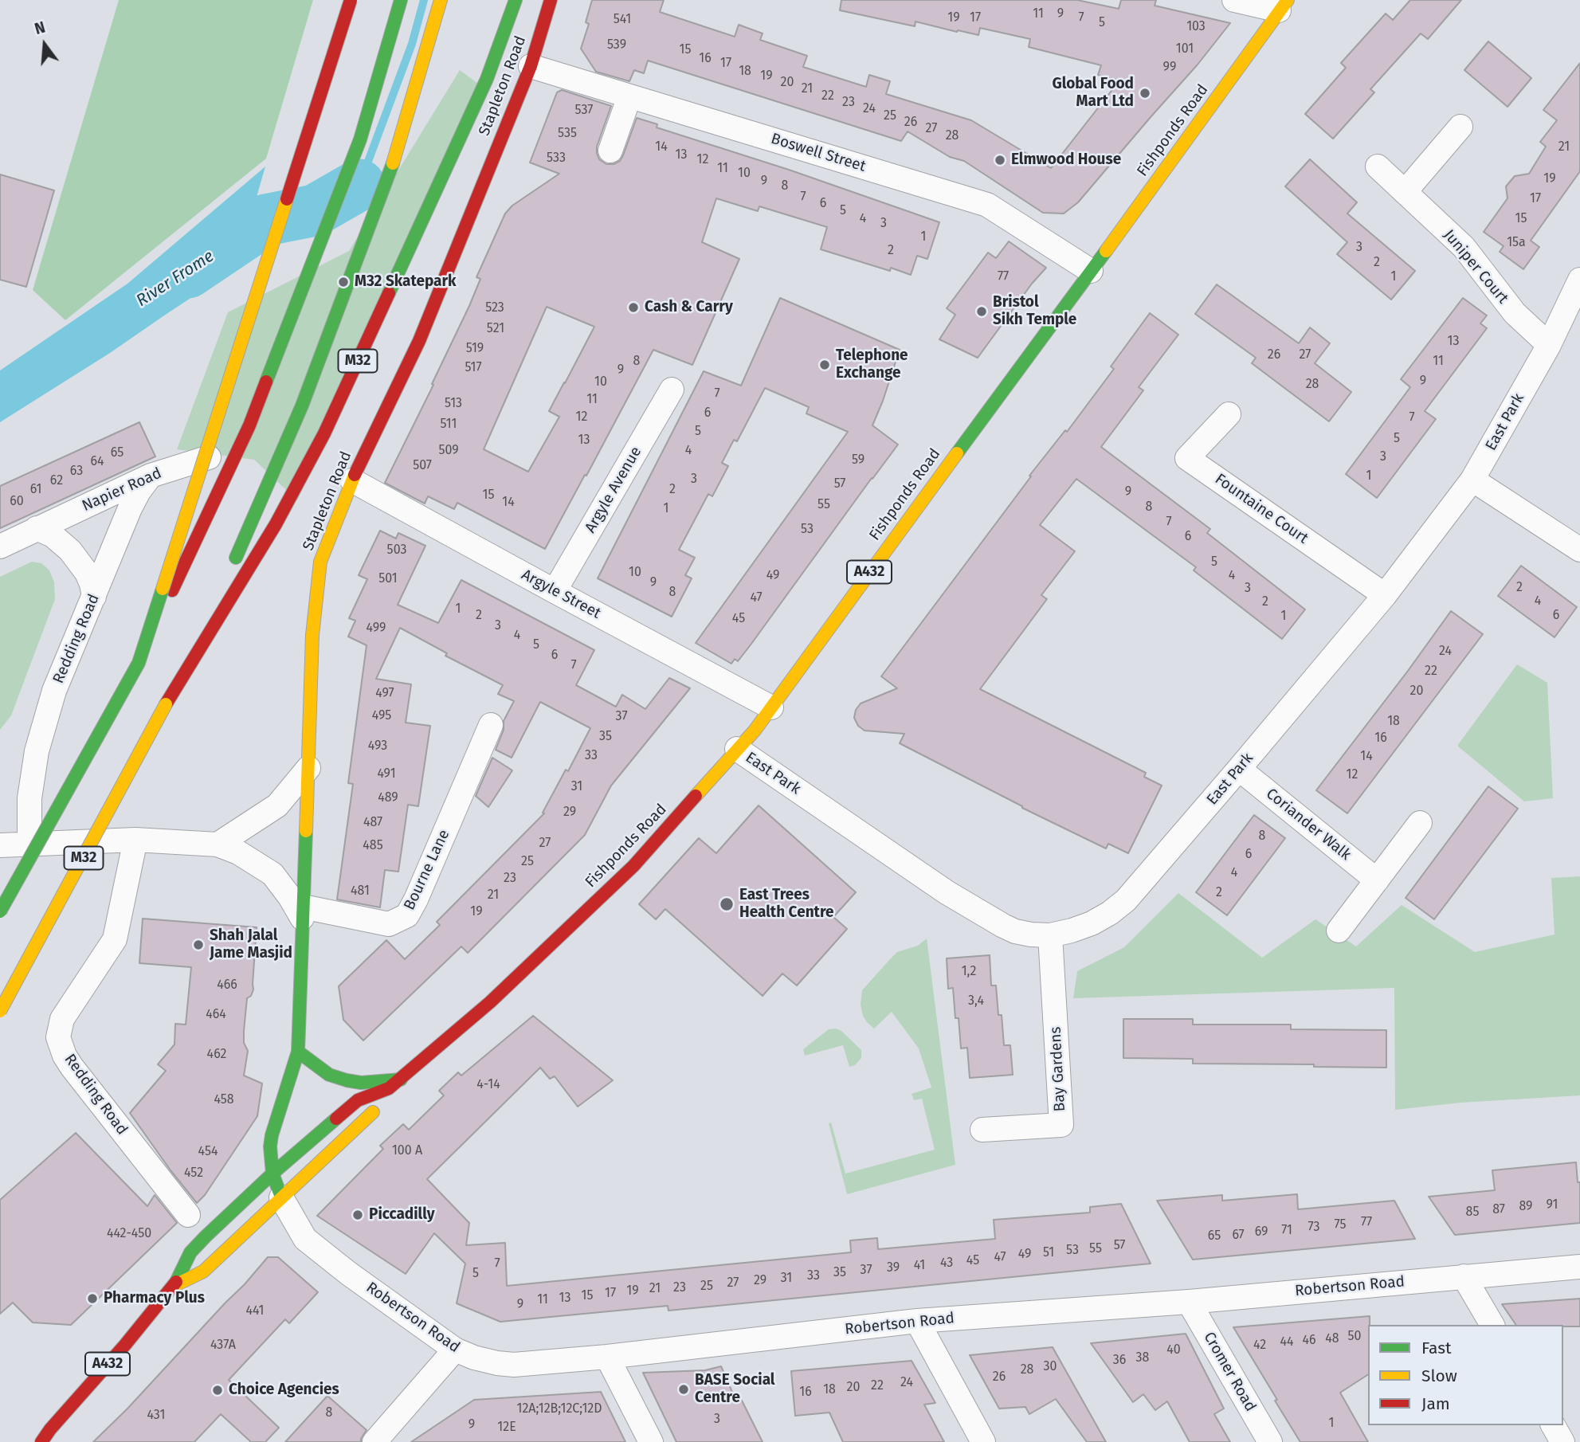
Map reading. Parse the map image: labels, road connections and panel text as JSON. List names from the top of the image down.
{
  "streets": {
    "main road": [
      "Stapleton Road",
      "Fishponds Road",
      "M32",
      "A432"
    ],
    "street": [
      "Boswell Street",
      "Juniper Court",
      "East Park",
      "Napier Road",
      "Argyle Avenue",
      "Fountaine Court",
      "Argyle Street",
      "Redding Road",
      "Coriander Walk",
      "Bourne Lane",
      "Bay Gardens",
      "Robertson Road",
      "Cromer Road"
    ]
  },
  "crossings": [
    ["Stapleton Road", "Fishponds Road"],
    ["Stapleton Road", "Boswell Street"],
    ["Stapleton Road", "A432"],
    ["Stapleton Road", "Argyle Street"],
    ["Stapleton Road", "Bourne Lane"],
    ["Stapleton Road", "Robertson Road"],
    ["Fishponds Road", "Boswell Street"],
    ["Fishponds Road", "East Park"],
    ["Fishponds Road", "A432"],
    ["Fishponds Road", "Argyle Street"],
    ["Fishponds Road", "Robertson Road"],
    ["Juniper Court", "East Park"],
    ["East Park", "Fountaine Court"],
    ["East Park", "Coriander Walk"],
    ["East Park", "Bay Gardens"],
    ["Napier Road", "Redding Road"],
    ["Argyle Avenue", "Argyle Street"],
    ["A432", "Robertson Road"],
    ["Robertson Road", "Cromer Road"]
  ],
  "water": ["River Frome"],
  "places": [
    "Global Food Mart Ltd",
    "Elmwood House",
    "M32 Skatepark",
    "Cash & Carry",
    "Bristol Sikh Temple",
    "Telephone Exchange",
    "East Trees Health Centre",
    "Shah Jalal Jame Masjid",
    "Piccadilly",
    "Pharmacy Plus",
    "BASE Social Centre",
    "Choice Agencies"
  ],
  "house_numbers": [
    "11",
    "9",
    "19",
    "17",
    "7",
    "541",
    "5",
    "103",
    "539",
    "101",
    "15",
    "16",
    "17",
    "99",
    "18",
    "19",
    "20",
    "21",
    "22",
    "23",
    "24",
    "537",
    "25",
    "26",
    "27",
    "535",
    "28",
    "14",
    "21",
    "13",
    "533",
    "12",
    "11",
    "10",
    "19",
    "9",
    "8",
    "7",
    "17",
    "6",
    "5",
    "4",
    "15",
    "3",
    "1",
    "15a",
    "3",
    "2",
    "2",
    "77",
    "1",
    "523",
    "521",
    "13",
    "519",
    "26",
    "27",
    "8",
    "11",
    "517",
    "9",
    "9",
    "10",
    "28",
    "7",
    "11",
    "513",
    "6",
    "12",
    "7",
    "511",
    "5",
    "5",
    "13",
    "509",
    "4",
    "65",
    "3",
    "59",
    "64",
    "507",
    "63",
    "1",
    "3",
    "62",
    "57",
    "61",
    "2",
    "9",
    "15",
    "60",
    "14",
    "55",
    "8",
    "1",
    "7",
    "53",
    "6",
    "503",
    "5",
    "10",
    "49",
    "4",
    "501",
    "9",
    "2",
    "3",
    "8",
    "47",
    "4",
    "2",
    "1",
    "2",
    "6",
    "1",
    "45",
    "3",
    "499",
    "4",
    "5",
    "24",
    "6",
    "7",
    "22",
    "20",
    "497",
    "495",
    "37",
    "18",
    "35",
    "16",
    "493",
    "33",
    "14",
    "491",
    "12",
    "31",
    "489",
    "29",
    "487",
    "8",
    "27",
    "485",
    "6",
    "25",
    "4",
    "23",
    "481",
    "2",
    "21",
    "19",
    "1,2",
    "466",
    "3,4",
    "464",
    "462",
    "4-14",
    "458",
    "100 A",
    "454",
    "452",
    "91",
    "89",
    "87",
    "85",
    "77",
    "75",
    "73",
    "71",
    "69",
    "442-450",
    "67",
    "65",
    "57",
    "55",
    "53",
    "51",
    "49",
    "47",
    "45",
    "43",
    "7",
    "41",
    "39",
    "37",
    "35",
    "5",
    "33",
    "31",
    "29",
    "27",
    "25",
    "23",
    "21",
    "19",
    "17",
    "15",
    "13",
    "11",
    "9",
    "441",
    "50",
    "48",
    "46",
    "44",
    "437A",
    "42",
    "40",
    "38",
    "36",
    "30",
    "28",
    "26",
    "24",
    "22",
    "20",
    "18",
    "16",
    "12A;12B;12C;12D",
    "8",
    "431",
    "3",
    "1",
    "9",
    "12E"
  ],
  "legend": ["Fast", "Slow", "Jam"],
  "north": "top"
}
